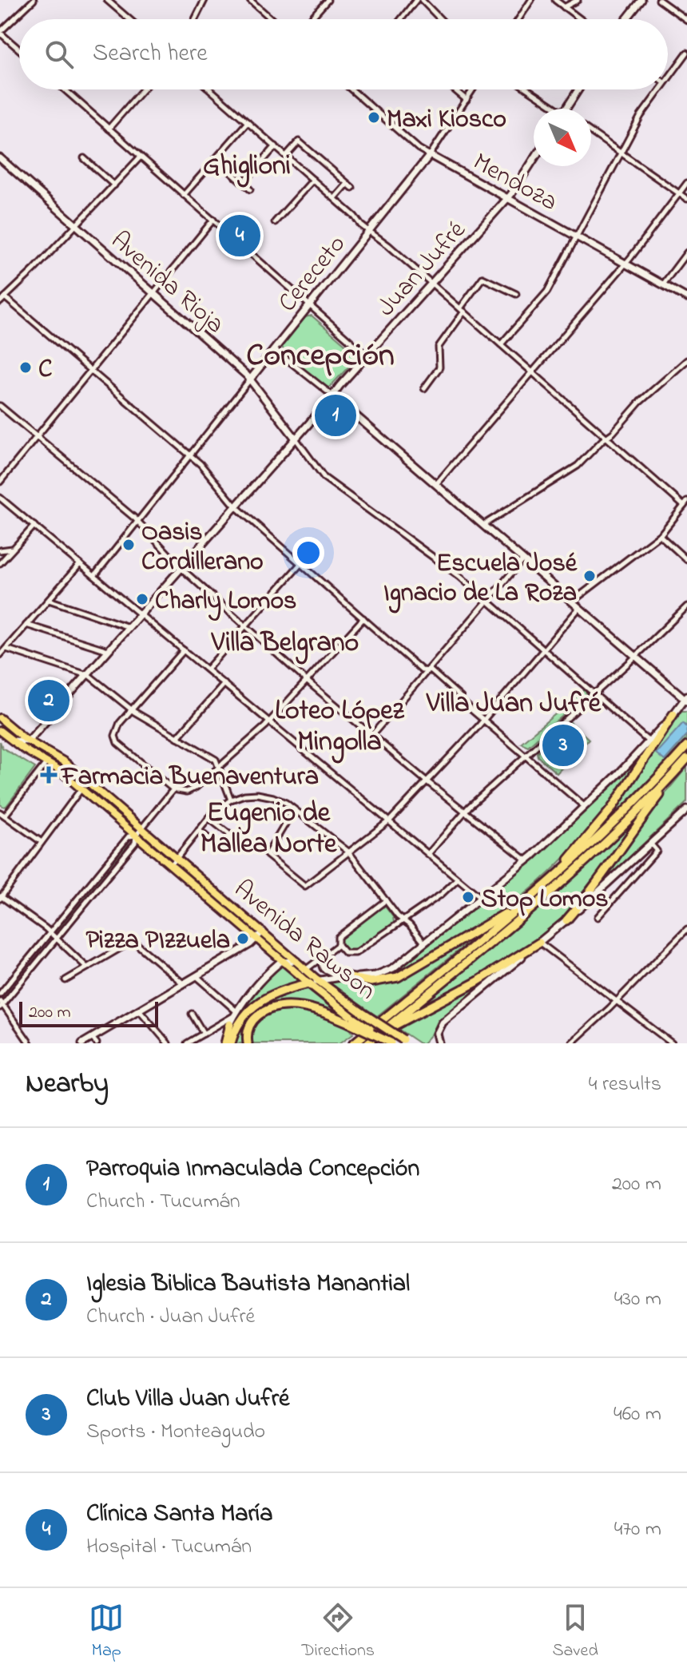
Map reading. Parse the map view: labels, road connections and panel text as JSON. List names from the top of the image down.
{
  "streets": {
    "highway": ["Avenida Rawson"],
    "street": [
      "Mendoza",
      "Juan Jufré",
      "Cereceto",
      "Avenida Rioja"
    ]
  },
  "crossings": [
    ["Mendoza", "Juan Jufré"],
    ["Mendoza", "Cereceto"],
    ["Juan Jufré", "Avenida Rioja"],
    ["Juan Jufré", "Avenida Rawson"],
    ["Cereceto", "Avenida Rioja"]
  ],
  "districts": [
    "Ghiglioni",
    "Concepción",
    "Villa Belgrano",
    "Villa Juan Jufré",
    "Loteo López Mingolla",
    "Eugenio de Mallea Norte"
  ],
  "places": {
    "other": [
      "Maxi Kiosco",
      "C",
      "Oasis Cordillerano",
      "Escuela José Ignacio de La Roza",
      "Charly Lomos",
      "Stop Lomos",
      "Pizza PIzzuela"
    ],
    "health": ["Farmacia Buenaventura"]
  },
  "scale_bar": "200 m",
  "north": "bottom right",
  "page": {
    "search": "Search here",
    "pins": [
      "4",
      "1",
      "2",
      "3"
    ],
    "scale": "200 m",
    "heading": ["Nearby", "4 results"],
    "list": [
      {
        "mark": "1",
        "name": "Parroquia Inmaculada Concepción",
        "note": "Church · Tucumán",
        "value": "200 m"
      },
      {
        "mark": "2",
        "name": "Iglesia Biblica Bautista Manantial",
        "note": "Church · Juan Jufré",
        "value": "430 m"
      },
      {
        "mark": "3",
        "name": "Club Villa Juan Jufré",
        "note": "Sports · Monteagudo",
        "value": "460 m"
      },
      {
        "mark": "4",
        "name": "Clínica Santa María",
        "note": "Hospital · Tucumán",
        "value": "470 m"
      }
    ],
    "nav": ["Map", "Directions", "Saved"]
  }
}
